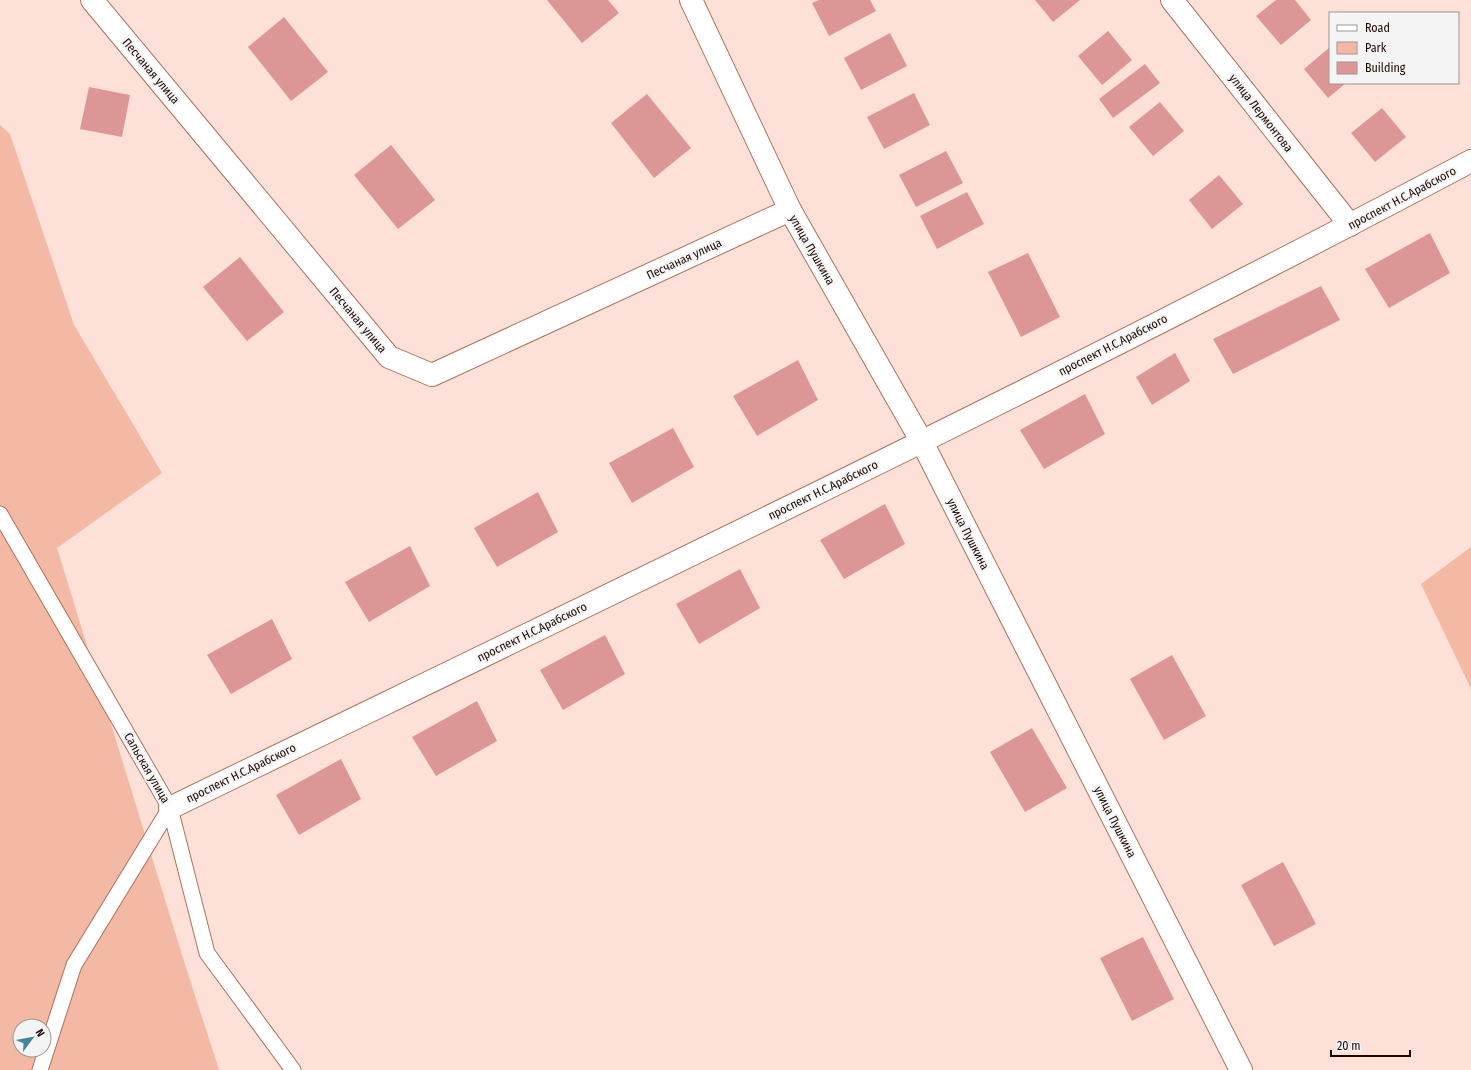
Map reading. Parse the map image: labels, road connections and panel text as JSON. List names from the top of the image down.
{
  "streets": {
    "street": [
      "Песчаная улица",
      "улица Лермонтова",
      "проспект Н.С.Арабского",
      "улица Пушкина"
    ],
    "lane": ["Сальская улица"]
  },
  "crossings": [
    ["Песчаная улица", "улица Пушкина"],
    ["улица Лермонтова", "проспект Н.С.Арабского"],
    ["проспект Н.С.Арабского", "улица Пушкина"],
    ["проспект Н.С.Арабского", "Сальская улица"]
  ],
  "legend": ["Road", "Park", "Building"],
  "scale_bar": "20 m",
  "north": "top right"
}
